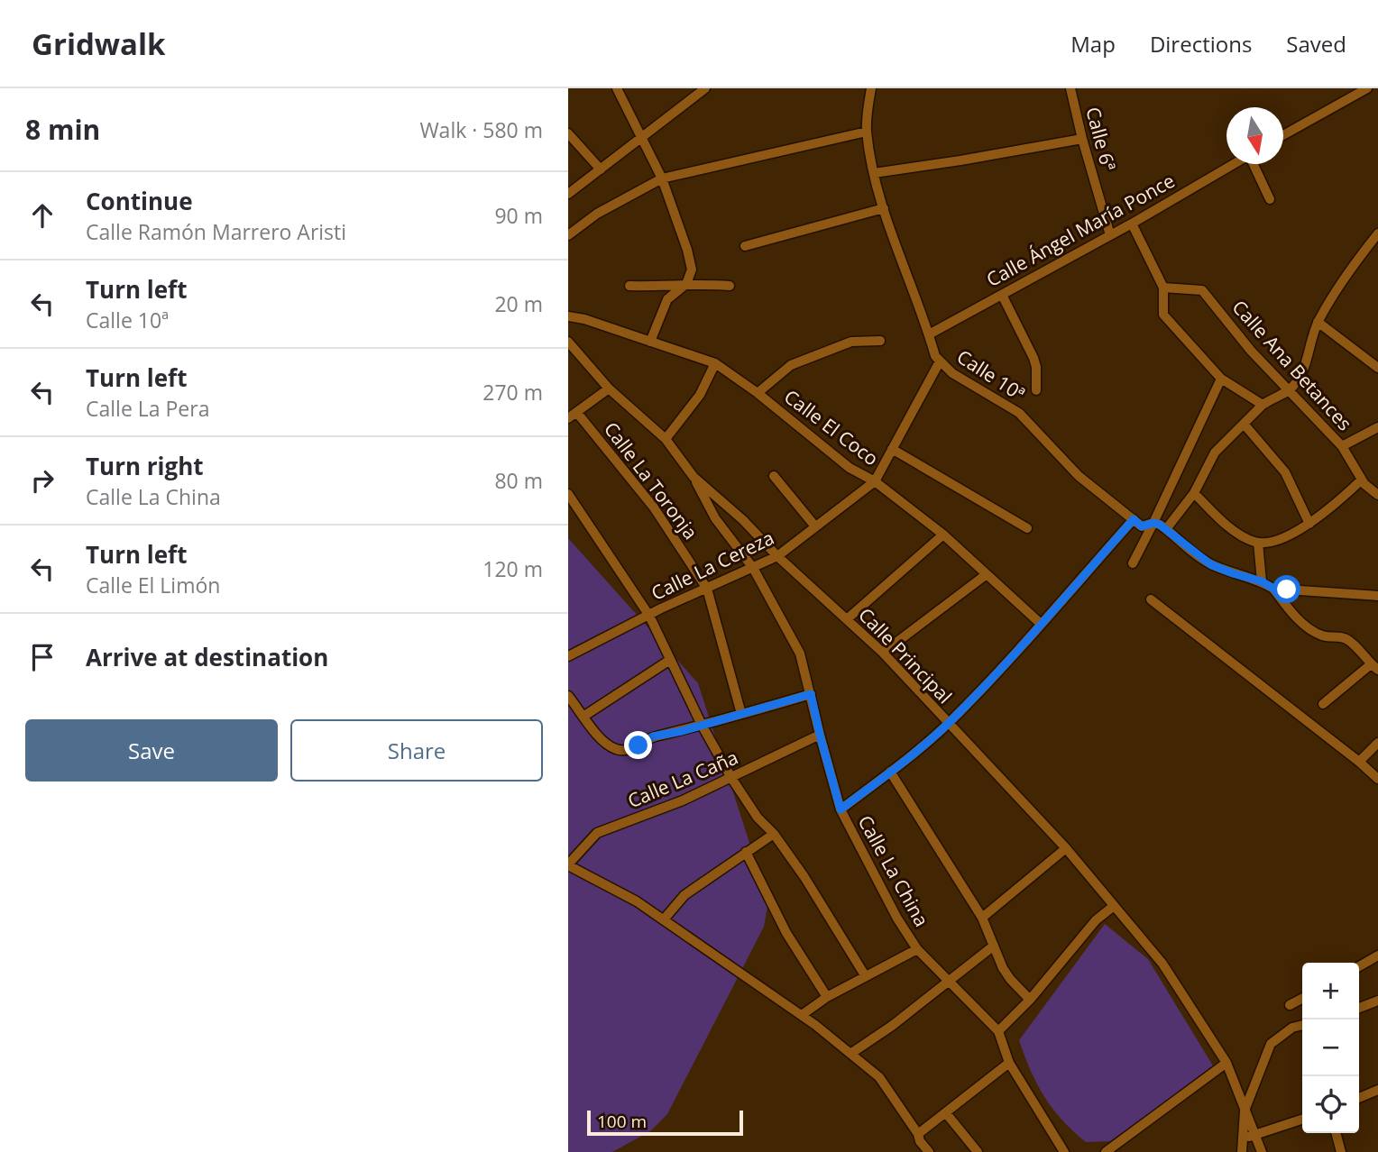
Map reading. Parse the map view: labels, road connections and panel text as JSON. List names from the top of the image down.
{
  "streets": {
    "street": [
      "Calle 6ª",
      "Calle Ángel María Ponce",
      "Calle Ana Betances",
      "Calle 10ª",
      "Calle El Coco",
      "Calle La Toronja",
      "Calle La Cereza",
      "Calle Principal",
      "Calle La Caña",
      "Calle La China"
    ]
  },
  "crossings": [
    ["Calle 6ª", "Calle Ángel María Ponce"],
    ["Calle Ángel María Ponce", "Calle 10ª"],
    ["Calle 10ª", "Calle La Cereza"],
    ["Calle El Coco", "Calle La Cereza"],
    ["Calle La Toronja", "Calle La Cereza"],
    ["Calle La Cereza", "Calle Principal"],
    ["Calle La Cereza", "Calle La China"],
    ["Calle Principal", "Calle La China"],
    ["Calle La Caña", "Calle La China"]
  ],
  "scale_bar": "100 m",
  "north": "bottom",
  "page": {
    "header": "Gridwalk",
    "nav": ["Map", "Directions", "Saved"],
    "heading": ["8 min", "Walk · 580 m"],
    "list": [
      ["Continue", "Calle Ramón Marrero Aristi", "90 m"],
      ["Turn left", "Calle 10ª", "20 m"],
      ["Turn left", "Calle La Pera", "270 m"],
      ["Turn right", "Calle La China", "80 m"],
      ["Turn left", "Calle El Limón", "120 m"],
      "Arrive at destination"
    ],
    "buttons": ["Save", "Share"],
    "map_buttons": ["+", "−"],
    "scale": "100 m"
  }
}
